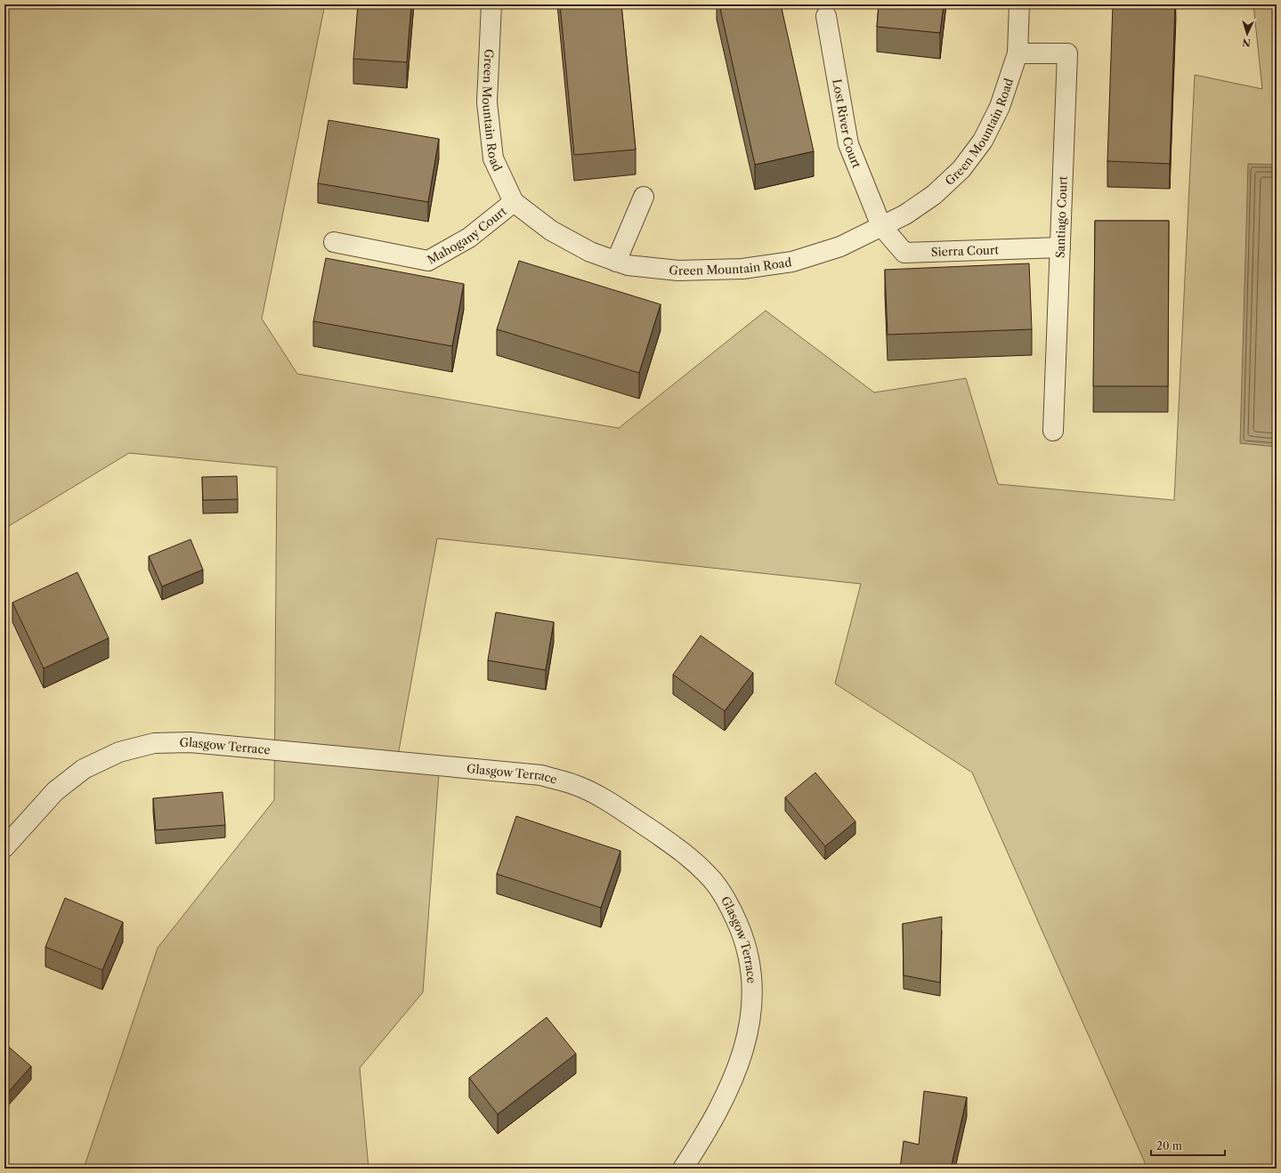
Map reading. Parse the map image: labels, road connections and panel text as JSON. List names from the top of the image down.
{
  "streets": {
    "street": [
      "Green Mountain Road",
      "Lost River Court",
      "Santiago Court",
      "Mahogany Court",
      "Sierra Court",
      "Glasgow Terrace"
    ]
  },
  "crossings": [
    ["Green Mountain Road", "Lost River Court"],
    ["Green Mountain Road", "Santiago Court"],
    ["Green Mountain Road", "Mahogany Court"],
    ["Green Mountain Road", "Sierra Court"],
    ["Lost River Court", "Sierra Court"],
    ["Santiago Court", "Sierra Court"]
  ],
  "scale_bar": "20 m",
  "north": "bottom"
}
